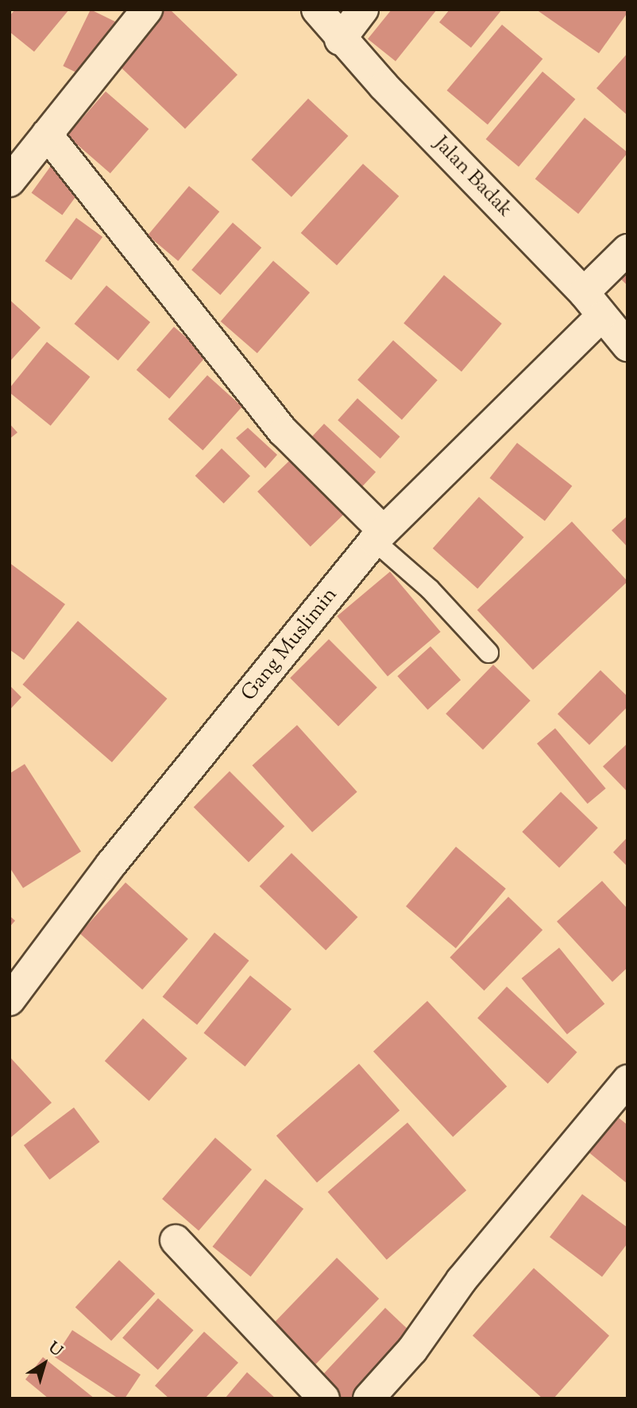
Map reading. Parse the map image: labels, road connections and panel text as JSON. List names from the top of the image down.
{
  "streets": {
    "street": ["Jalan Badak", "Gang Muslimin"]
  },
  "crossings": [
    ["Jalan Badak", "Gang Muslimin"]
  ],
  "north": "top right"
}
